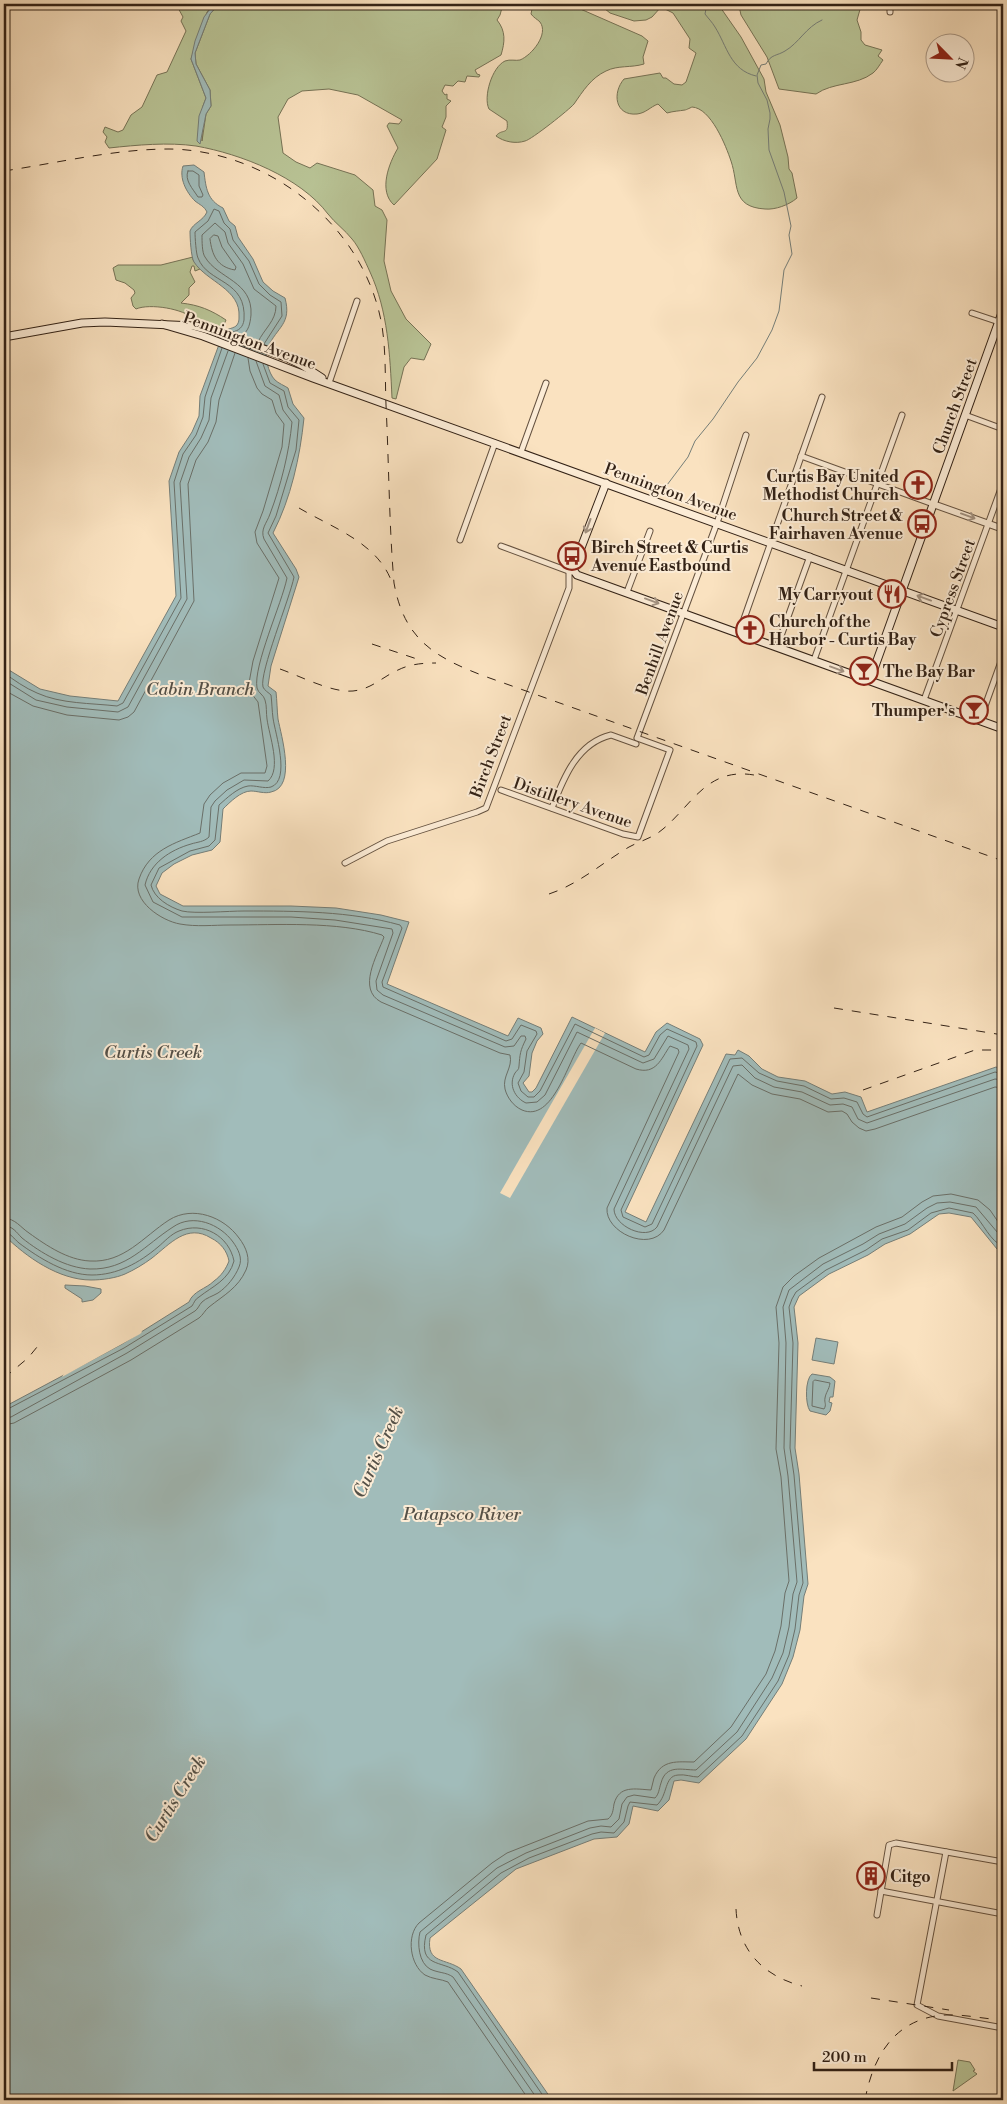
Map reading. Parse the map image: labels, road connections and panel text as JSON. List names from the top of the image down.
{
  "streets": {
    "main road": ["Pennington Avenue", "Church Street", "Birch Street"],
    "street": ["Cypress Street", "Benhill Avenue", "Distillery Avenue"]
  },
  "crossings": [
    ["Pennington Avenue", "Church Street"],
    ["Pennington Avenue", "Cypress Street"],
    ["Pennington Avenue", "Benhill Avenue"],
    ["Pennington Avenue", "Birch Street"],
    ["Benhill Avenue", "Distillery Avenue"]
  ],
  "water": ["Cabin Branch", "Curtis Creek", "Patapsco River"],
  "places": {
    "church": ["Curtis Bay United Methodist Church", "Church of the Harbor - Curtis Bay"],
    "bus stop": ["Church Street & Fairhaven Avenue", "Birch Street & Curtis Avenue Eastbound"],
    "restaurant": ["My Carryout"],
    "bar": ["The Bay Bar", "Thumper's"],
    "building": ["Citgo"]
  },
  "scale_bar": "200 m",
  "north": "bottom right"
}
